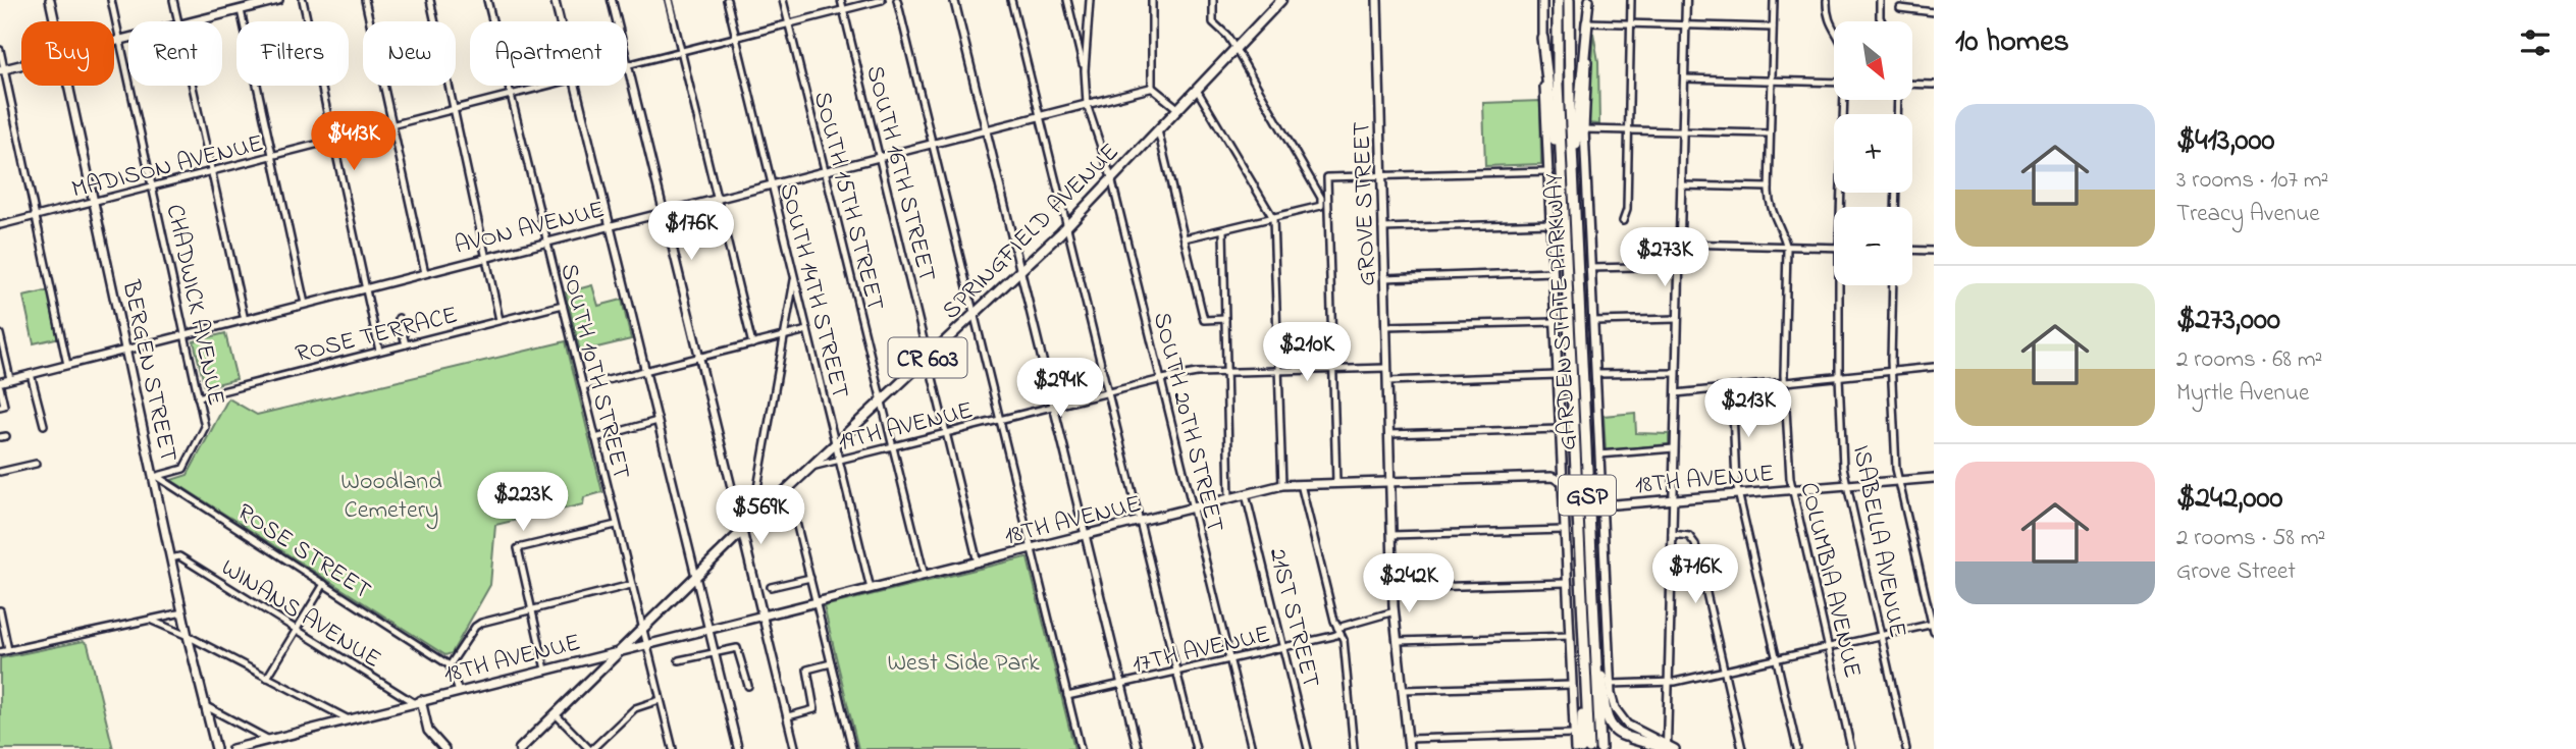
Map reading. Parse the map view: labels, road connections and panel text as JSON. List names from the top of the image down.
{
  "streets": {
    "highway": ["GARDEN STATE PARKWAY", "GSP"],
    "main road": [
      "GROVE STREET",
      "SPRINGFIELD AVENUE",
      "CR 603",
      "BERGEN STREET",
      "18TH AVENUE"
    ],
    "street": [
      "MADISON AVENUE",
      "SOUTH 16TH STREET",
      "SOUTH 15TH STREET",
      "AVON AVENUE",
      "SOUTH 14TH STREET",
      "CHADWICK AVENUE",
      "ROSE TERRACE",
      "SOUTH 10TH STREET",
      "SOUTH 20TH STREET",
      "19TH AVENUE",
      "ISABELLA AVENUE",
      "ROSE STREET",
      "COLUMBIA AVENUE",
      "WINANS AVENUE",
      "21ST STREET",
      "17TH AVENUE"
    ]
  },
  "crossings": [
    ["MADISON AVENUE", "SOUTH 16TH STREET"],
    ["MADISON AVENUE", "SOUTH 15TH STREET"],
    ["MADISON AVENUE", "SOUTH 14TH STREET"],
    ["MADISON AVENUE", "CHADWICK AVENUE"],
    ["MADISON AVENUE", "BERGEN STREET"],
    ["MADISON AVENUE", "SOUTH 10TH STREET"],
    ["SOUTH 16TH STREET", "AVON AVENUE"],
    ["SOUTH 16TH STREET", "SPRINGFIELD AVENUE"],
    ["SOUTH 16TH STREET", "19TH AVENUE"],
    ["SOUTH 16TH STREET", "18TH AVENUE"],
    ["SOUTH 15TH STREET", "AVON AVENUE"],
    ["SOUTH 15TH STREET", "SPRINGFIELD AVENUE"],
    ["SOUTH 15TH STREET", "19TH AVENUE"],
    ["SOUTH 15TH STREET", "18TH AVENUE"],
    ["GROVE STREET", "19TH AVENUE"],
    ["GROVE STREET", "18TH AVENUE"],
    ["GROVE STREET", "17TH AVENUE"],
    ["AVON AVENUE", "SOUTH 14TH STREET"],
    ["AVON AVENUE", "CHADWICK AVENUE"],
    ["AVON AVENUE", "BERGEN STREET"],
    ["AVON AVENUE", "SOUTH 10TH STREET"],
    ["AVON AVENUE", "SOUTH 20TH STREET"],
    ["SPRINGFIELD AVENUE", "SOUTH 14TH STREET"],
    ["SPRINGFIELD AVENUE", "SOUTH 10TH STREET"],
    ["SPRINGFIELD AVENUE", "SOUTH 20TH STREET"],
    ["SPRINGFIELD AVENUE", "19TH AVENUE"],
    ["SPRINGFIELD AVENUE", "18TH AVENUE"],
    ["SOUTH 14TH STREET", "19TH AVENUE"],
    ["SOUTH 14TH STREET", "18TH AVENUE"],
    ["CHADWICK AVENUE", "ROSE TERRACE"],
    ["CHADWICK AVENUE", "BERGEN STREET"],
    ["CHADWICK AVENUE", "ROSE STREET"],
    ["ROSE TERRACE", "SOUTH 10TH STREET"],
    ["BERGEN STREET", "ROSE STREET"],
    ["BERGEN STREET", "WINANS AVENUE"],
    ["SOUTH 10TH STREET", "18TH AVENUE"],
    ["SOUTH 20TH STREET", "19TH AVENUE"],
    ["SOUTH 20TH STREET", "18TH AVENUE"],
    ["SOUTH 20TH STREET", "17TH AVENUE"],
    ["18TH AVENUE", "ISABELLA AVENUE"],
    ["18TH AVENUE", "COLUMBIA AVENUE"],
    ["18TH AVENUE", "WINANS AVENUE"],
    ["18TH AVENUE", "21ST STREET"],
    ["21ST STREET", "17TH AVENUE"]
  ],
  "parks": ["Woodland Cemetery", "West Side Park"],
  "north": "bottom right",
  "page": {
    "heading": "10 homes",
    "map_buttons": ["+", "−"],
    "chip": [
      "Buy",
      "Rent",
      "Filters",
      "New",
      "Apartment"
    ],
    "list": [
      {
        "name": "$413,000",
        "note": "3 rooms · 107 m² · Treacy Avenue"
      },
      {
        "name": "$273,000",
        "note": "2 rooms · 68 m² · Myrtle Avenue"
      },
      {
        "name": "$242,000",
        "note": "2 rooms · 58 m² · Grove Street"
      }
    ],
    "price": [
      "$413K",
      "$176K",
      "$273K",
      "$210K",
      "$294K",
      "$213K",
      "$223K",
      "$569K",
      "$716K",
      "$242K"
    ]
  }
}
